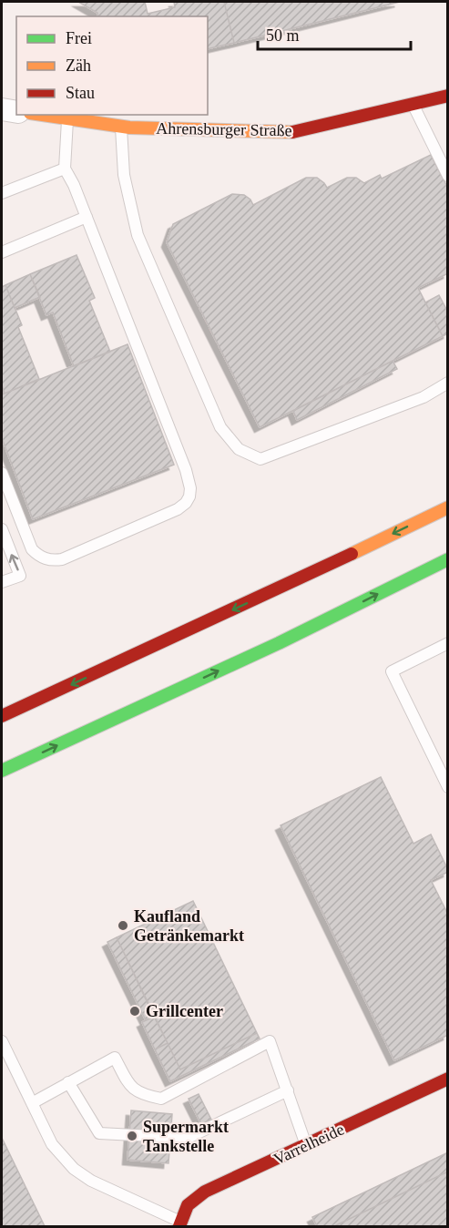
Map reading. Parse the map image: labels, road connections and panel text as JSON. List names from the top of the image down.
{
  "streets": {
    "main road": ["Ahrensburger Straße", "Varrelheide"]
  },
  "places": ["Kaufland Getränkemarkt", "Grillcenter", "Supermarkt Tankstelle"],
  "legend": ["Frei", "Zäh", "Stau"],
  "scale_bar": "50 m"
}
